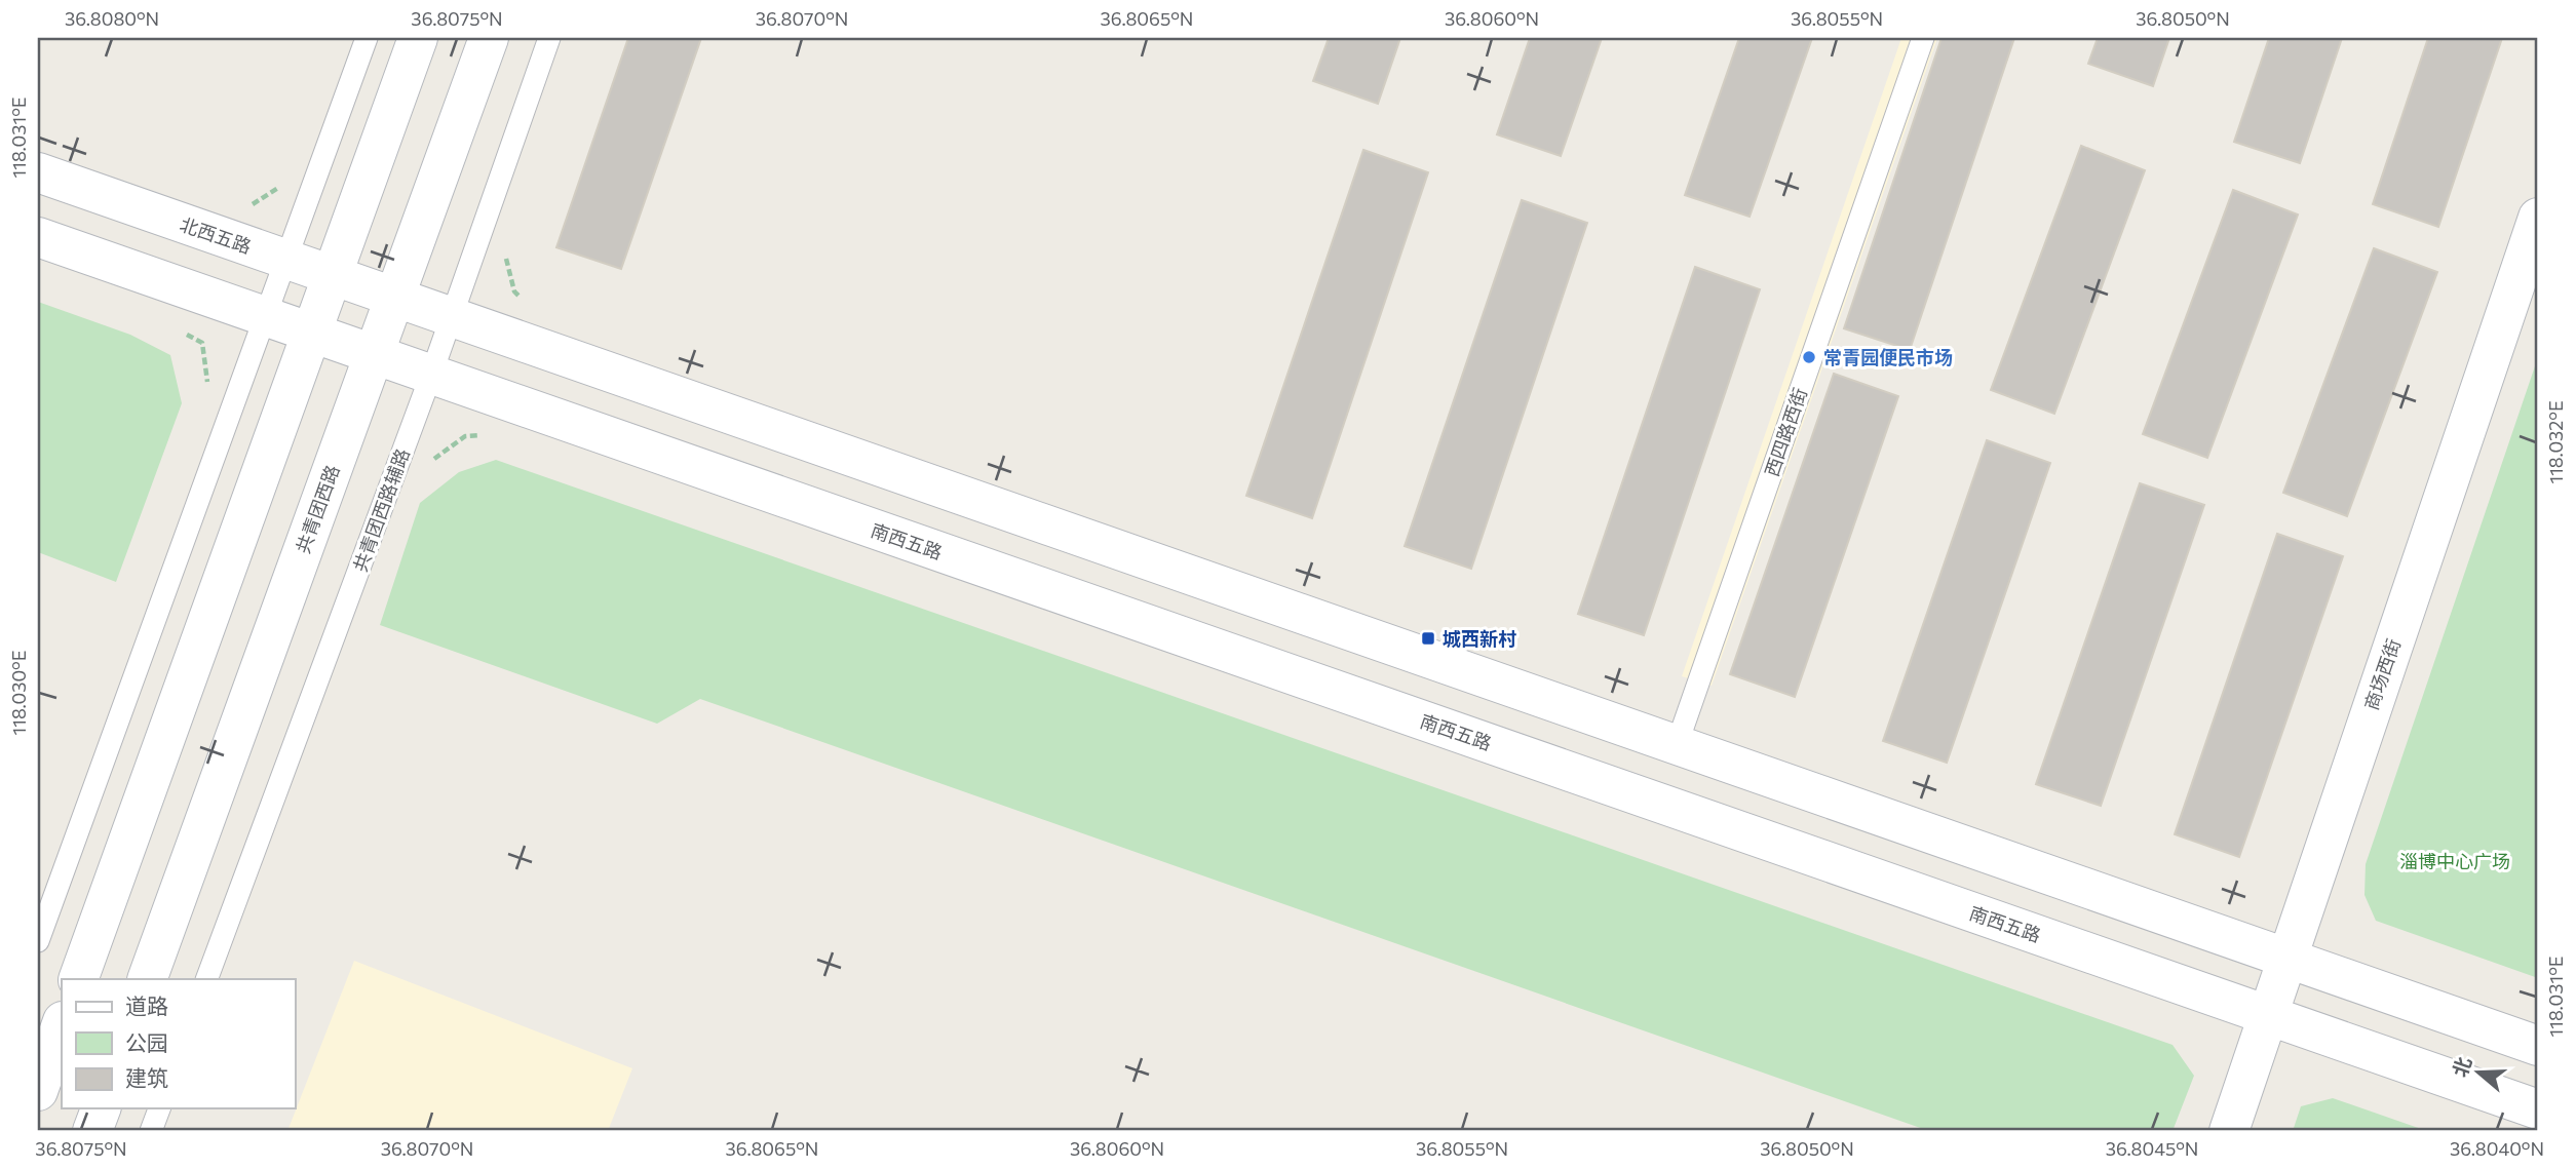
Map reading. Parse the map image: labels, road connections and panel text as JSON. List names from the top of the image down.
{
  "streets": {
    "street": [
      "北西五路",
      "共青团西路",
      "南西五路",
      "商场西街"
    ],
    "lane": ["西四路西街", "共青团西路辅路"]
  },
  "crossings": [
    ["北西五路", "共青团西路"],
    ["共青团西路", "南西五路"],
    ["共青团西路辅路", "南西五路"],
    ["南西五路", "商场西街"]
  ],
  "parks": ["淄博中心广场"],
  "places": {
    "other": ["常青园便民市场"],
    "transit": ["城西新村"]
  },
  "legend": ["道路", "公园", "建筑"],
  "north": "left",
  "coordinates": [
    "36.8080°N",
    "36.8075°N",
    "36.8070°N",
    "36.8065°N",
    "36.8060°N",
    "36.8055°N",
    "36.8050°N",
    "118.031°E",
    "118.032°E",
    "118.030°E",
    "36.8045°N",
    "36.8040°N"
  ]
}
